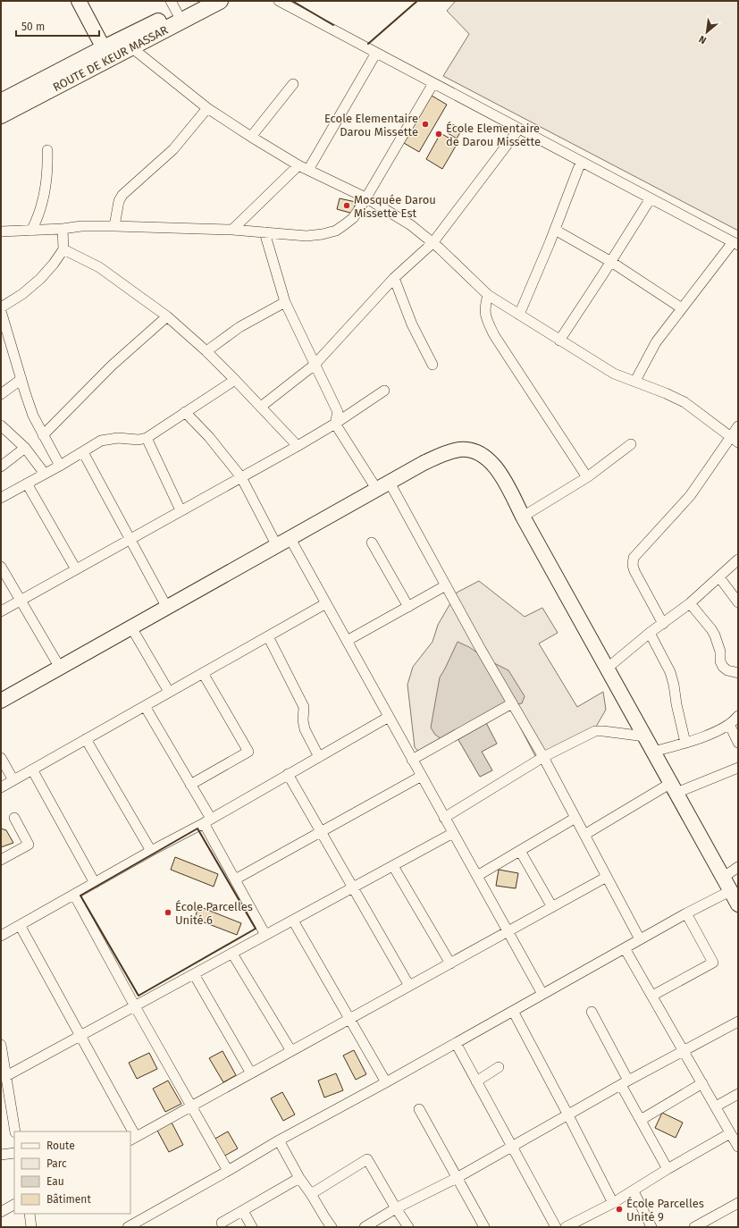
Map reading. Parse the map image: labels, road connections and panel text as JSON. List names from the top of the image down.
{
  "streets": {
    "main road": ["ROUTE DE KEUR MASSAR"]
  },
  "places": [
    "Ecole Elementaire Darou Missette",
    "École Elementaire de Darou Missette",
    "Mosquée Darou Missette Est",
    "École Parcelles Unité 6",
    "École Parcelles Unité 9"
  ],
  "legend": [
    "Route",
    "Parc",
    "Eau",
    "Bâtiment"
  ],
  "scale_bar": "50 m",
  "north": "bottom left"
}
